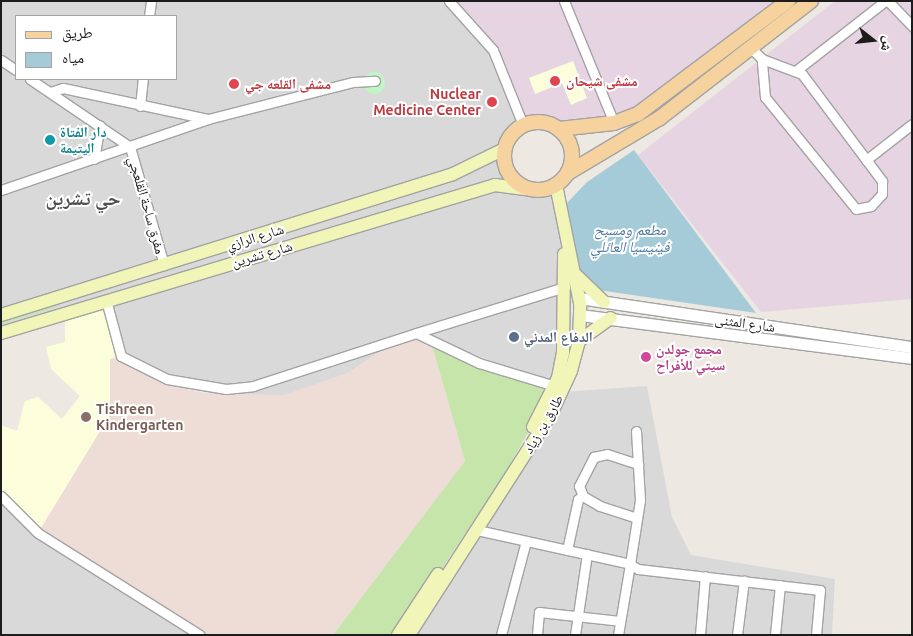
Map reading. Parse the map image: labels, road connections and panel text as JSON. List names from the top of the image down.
{
  "streets": {
    "main road": ["شارع الرازي", "شارع تشرين", "طارق بن زياد"],
    "street": ["مفرق ساحة القلعجي", "شارع المثنى"]
  },
  "crossings": [
    ["مفرق ساحة القلعجي", "شارع الرازي"],
    ["شارع الرازي", "شارع تشرين"],
    ["شارع المثنى", "طارق بن زياد"]
  ],
  "districts": ["حي تشرين"],
  "water": ["مطعم ومسبح فينيسيا العائلي"],
  "places": [
    "مشفى شيحان",
    "مشفى القلعه جي",
    "Nuclear Medicine Center",
    "دار الفتاة اليتيمة",
    "الدفاع المدني",
    "مجمع جولدن سيتي للأفراح",
    "Tishreen Kindergarten"
  ],
  "legend": ["طريق", "مياه"],
  "north": "right"
}
